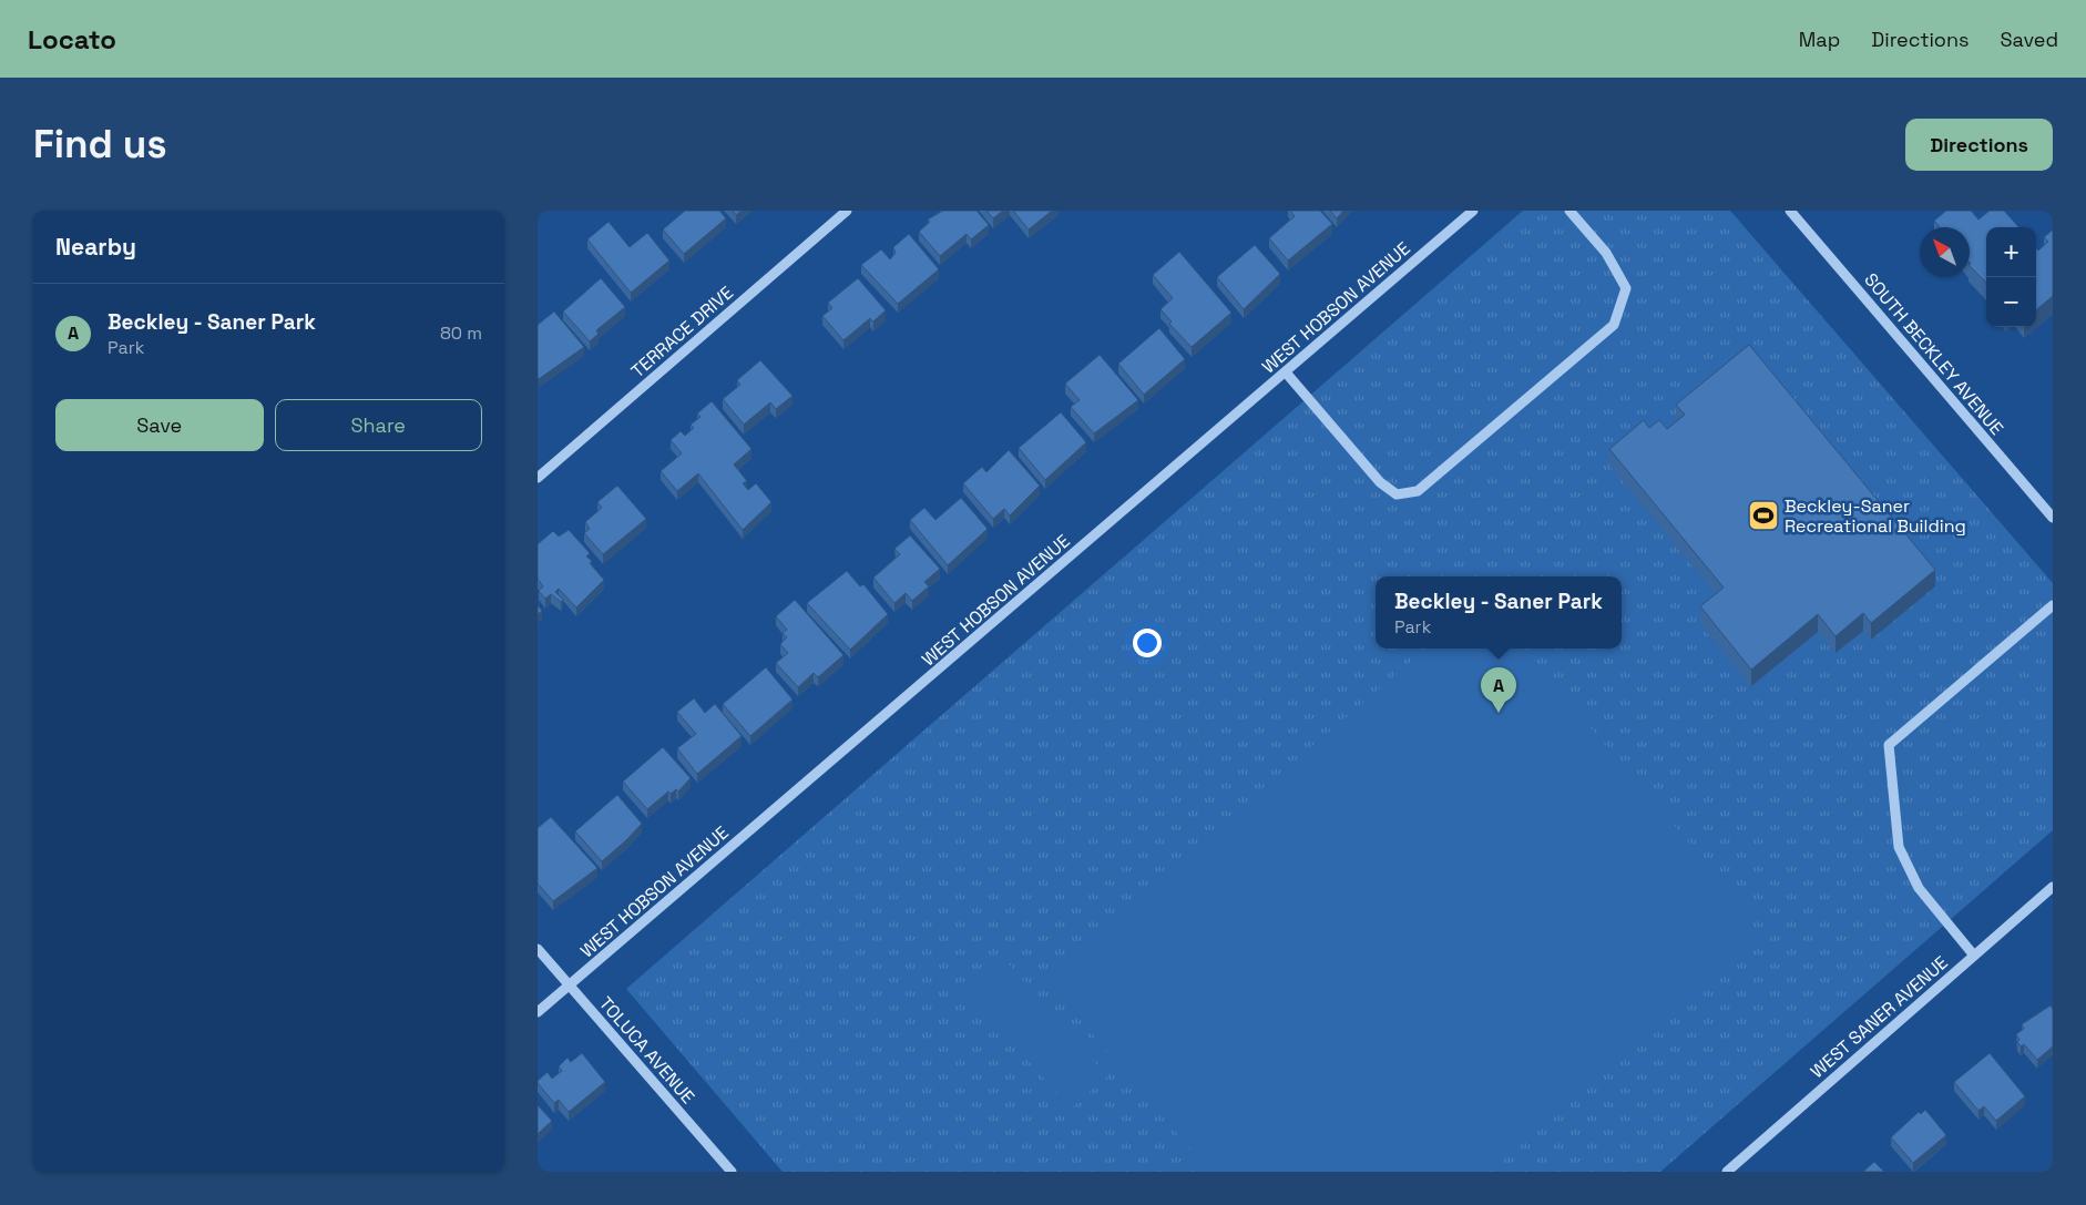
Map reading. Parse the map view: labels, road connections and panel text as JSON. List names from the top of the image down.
{
  "streets": {
    "street": [
      "WEST HOBSON AVENUE",
      "TERRACE DRIVE",
      "SOUTH BECKLEY AVENUE",
      "WEST SANER AVENUE",
      "TOLUCA AVENUE"
    ]
  },
  "crossings": [
    ["WEST HOBSON AVENUE", "TOLUCA AVENUE"]
  ],
  "places": {
    "sports": ["Beckley-Saner Recreational Building"]
  },
  "north": "top left",
  "page": {
    "header": "Locato",
    "nav": ["Map", "Directions", "Saved"],
    "buttons": [
      "Directions",
      ["Save", "Share"]
    ],
    "title": "Find us",
    "heading": "Nearby",
    "map_buttons": ["+", "−"],
    "list": [
      {
        "mark": "A",
        "name": "Beckley - Saner Park",
        "note": "Park",
        "value": "80 m"
      }
    ],
    "popup": ["Beckley - Saner Park", "Park"],
    "pins": "A"
  }
}
